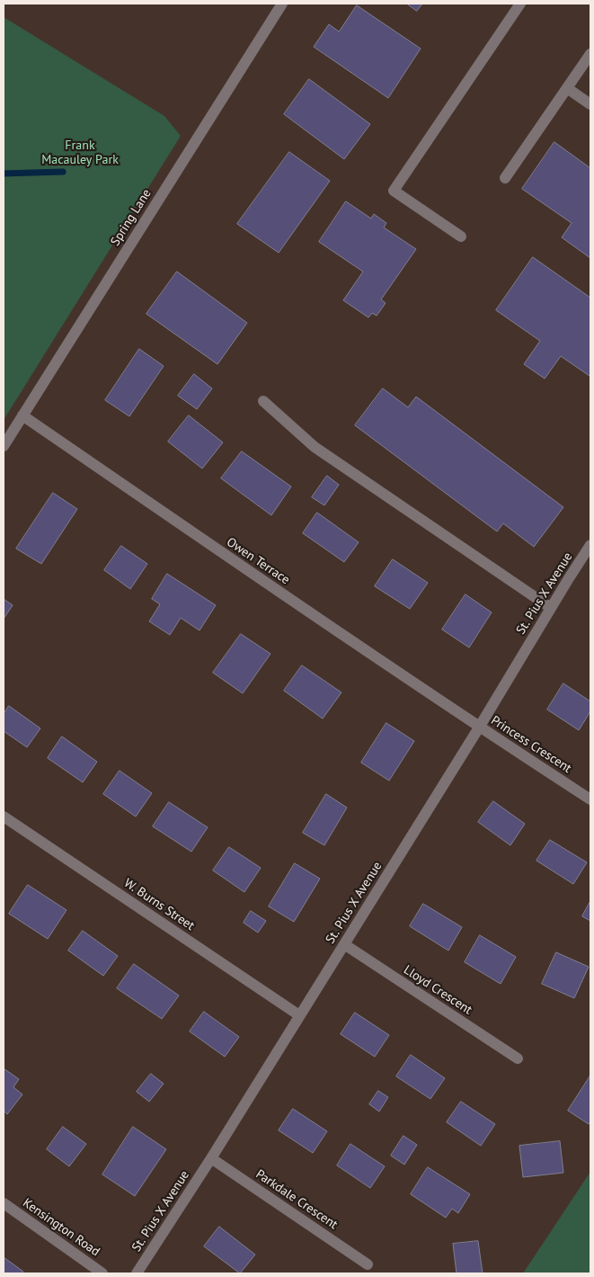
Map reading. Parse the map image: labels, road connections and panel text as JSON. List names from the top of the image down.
{
  "streets": {
    "street": [
      "Spring Lane",
      "Owen Terrace",
      "St. Pius X Avenue",
      "Princess Crescent",
      "W. Burns Street",
      "Lloyd Crescent",
      "Parkdale Crescent",
      "Kensington Road"
    ]
  },
  "crossings": [
    ["Spring Lane", "Owen Terrace"],
    ["Owen Terrace", "St. Pius X Avenue"],
    ["Owen Terrace", "Princess Crescent"],
    ["St. Pius X Avenue", "Princess Crescent"],
    ["St. Pius X Avenue", "W. Burns Street"],
    ["St. Pius X Avenue", "Lloyd Crescent"],
    ["St. Pius X Avenue", "Parkdale Crescent"]
  ],
  "parks": ["Frank Macauley Park"]
}
